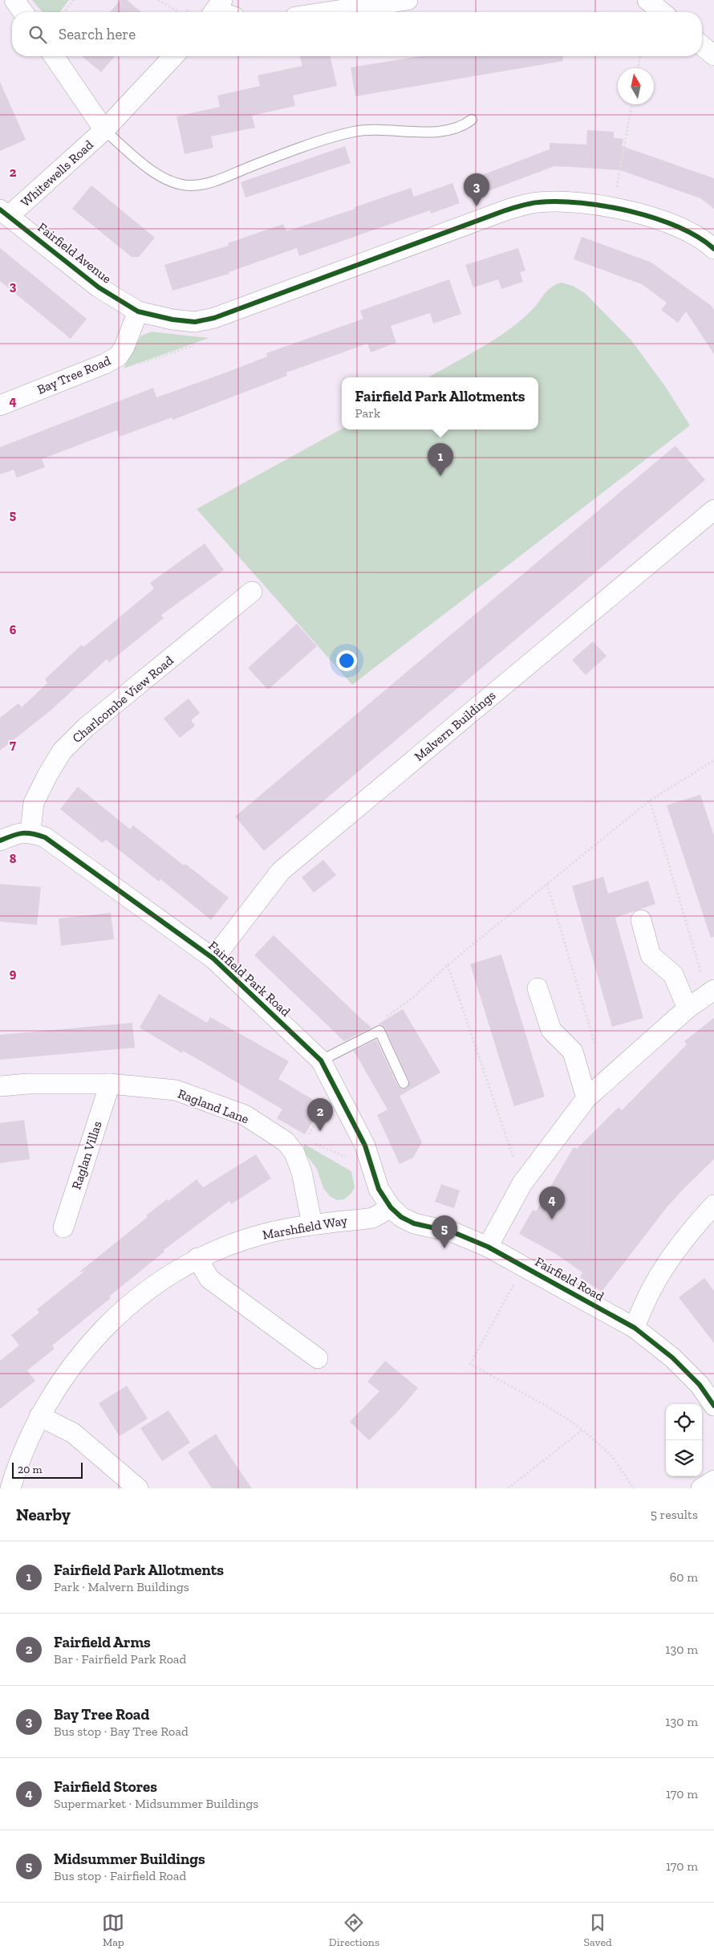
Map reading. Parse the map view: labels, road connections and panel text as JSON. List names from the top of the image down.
{
  "streets": {
    "street": [
      "Whitewells Road",
      "Fairfield Avenue",
      "Bay Tree Road",
      "Charlcombe View Road",
      "Malvern Buildings",
      "Fairfield Park Road",
      "Ragland Lane",
      "Raglan Villas",
      "Marshfield Way",
      "Fairfield Road"
    ]
  },
  "crossings": [
    ["Whitewells Road", "Fairfield Avenue"],
    ["Fairfield Avenue", "Bay Tree Road"],
    ["Charlcombe View Road", "Fairfield Park Road"],
    ["Malvern Buildings", "Fairfield Park Road"],
    ["Fairfield Park Road", "Marshfield Way"],
    ["Fairfield Park Road", "Fairfield Road"],
    ["Ragland Lane", "Raglan Villas"],
    ["Ragland Lane", "Marshfield Way"],
    ["Marshfield Way", "Fairfield Road"]
  ],
  "scale_bar": "20 m",
  "north": "top",
  "page": {
    "search": "Search here",
    "pins": [
      "3",
      "1",
      "2",
      "4",
      "5"
    ],
    "popup": ["Fairfield Park Allotments", "Park"],
    "scale": "20 m",
    "heading": ["Nearby", "5 results"],
    "list": [
      {
        "mark": "1",
        "name": "Fairfield Park Allotments",
        "note": "Park · Malvern Buildings",
        "value": "60 m"
      },
      {
        "mark": "2",
        "name": "Fairfield Arms",
        "note": "Bar · Fairfield Park Road",
        "value": "130 m"
      },
      {
        "mark": "3",
        "name": "Bay Tree Road",
        "note": "Bus stop · Bay Tree Road",
        "value": "130 m"
      },
      {
        "mark": "4",
        "name": "Fairfield Stores",
        "note": "Supermarket · Midsummer Buildings",
        "value": "170 m"
      },
      {
        "mark": "5",
        "name": "Midsummer Buildings",
        "note": "Bus stop · Fairfield Road",
        "value": "170 m"
      }
    ],
    "nav": ["Map", "Directions", "Saved"]
  },
  "grid": {
    "rows": [
      "2",
      "3",
      "4",
      "5",
      "6",
      "7",
      "8",
      "9"
    ]
  }
}
